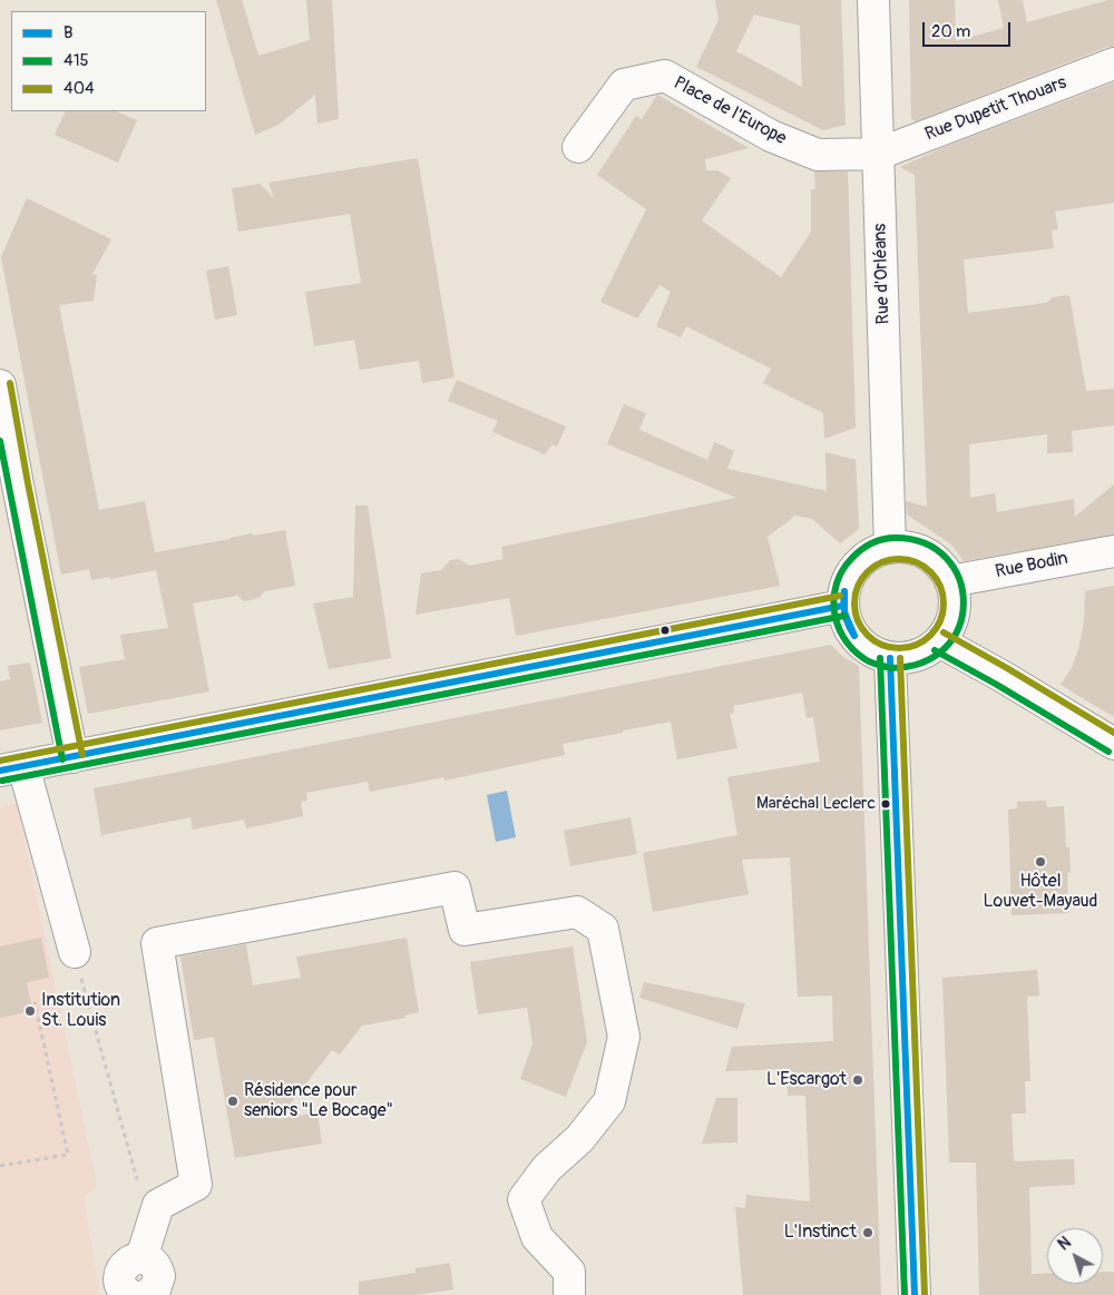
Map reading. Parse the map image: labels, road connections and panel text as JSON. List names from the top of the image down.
{
  "streets": {
    "street": [
      "Rue Dupetit Thouars",
      "Place de l'Europe",
      "Rue d'Orléans",
      "Rue Bodin"
    ]
  },
  "crossings": [
    ["Rue Dupetit Thouars", "Place de l'Europe"],
    ["Rue Dupetit Thouars", "Rue d'Orléans"],
    ["Place de l'Europe", "Rue d'Orléans"],
    ["Rue d'Orléans", "Rue Bodin"]
  ],
  "places": [
    "Maréchal Leclerc",
    "Hôtel Louvet-Mayaud",
    "Institution St. Louis",
    "L'Escargot",
    "Résidence pour seniors \"Le Bocage\"",
    "L'Instinct"
  ],
  "lines": ["transit line 404", "transit line 415", "transit line B"],
  "legend": ["B", "415", "404"],
  "scale_bar": "20 m",
  "north": "top left"
}
